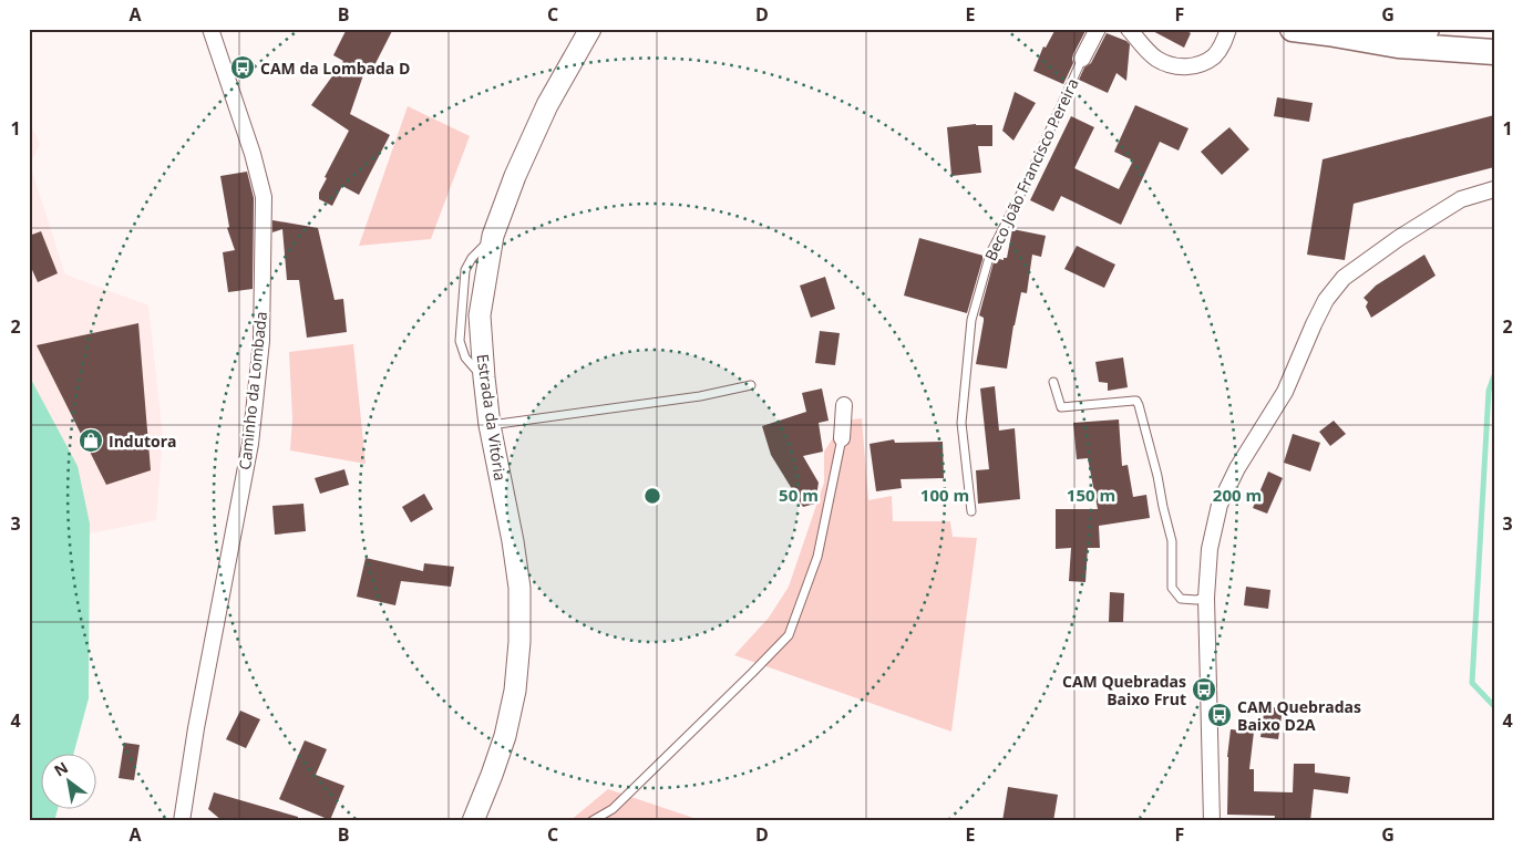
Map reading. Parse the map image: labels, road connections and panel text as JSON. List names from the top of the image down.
{
  "streets": {
    "main road": ["Estrada da Vitória"],
    "street": ["Beco João Francisco Pereira", "Caminho da Lombada"]
  },
  "places": {
    "bus stop": ["CAM da Lombada D", "CAM Quebradas Baixo Frut", "CAM Quebradas Baixo D2A"],
    "shop": ["Indutora"]
  },
  "north": "top left",
  "grid": {
    "columns": [
      "A",
      "B",
      "C",
      "D",
      "E",
      "F",
      "G"
    ],
    "rows": [
      "1",
      "2",
      "3",
      "4"
    ]
  },
  "rings": [
    "50 m",
    "100 m",
    "150 m",
    "200 m"
  ]
}
